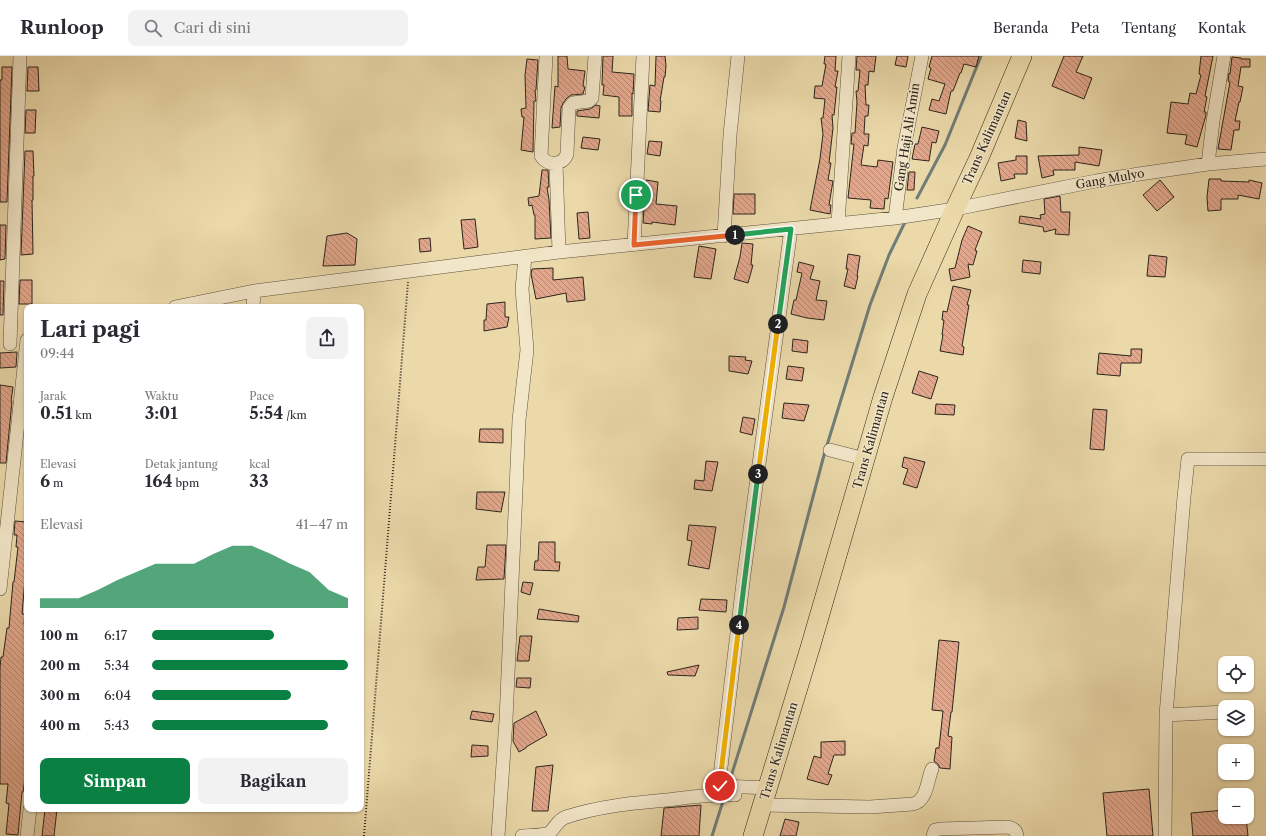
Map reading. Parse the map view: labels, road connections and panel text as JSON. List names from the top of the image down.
{
  "streets": {
    "highway": ["Trans Kalimantan"],
    "street": ["Gang Haji Ali Amin", "Gang Mulyo"]
  },
  "crossings": [
    ["Gang Haji Ali Amin", "Gang Mulyo"],
    ["Trans Kalimantan", "Gang Mulyo"]
  ],
  "page": {
    "header": "Runloop",
    "search": "Cari di sini",
    "nav": [
      "Beranda",
      "Peta",
      "Tentang",
      "Kontak"
    ],
    "pins": [
      "1",
      "2",
      "3",
      "4"
    ],
    "heading": ["Lari pagi", "09:44"],
    "stats": [
      ["Jarak", "0.51 km"],
      ["Waktu", "3:01"],
      ["Pace", "5:54 /km"],
      ["Elevasi", "6 m"],
      ["Detak jantung", "164 bpm"],
      ["kcal", "33"]
    ],
    "chart": ["Elevasi", "41–47 m"],
    "list": [
      {
        "name": "100 m",
        "note": "6:17"
      },
      {
        "name": "200 m",
        "note": "5:34"
      },
      {
        "name": "300 m",
        "note": "6:04"
      },
      {
        "name": "400 m",
        "note": "5:43"
      }
    ],
    "map_buttons": ["+", "−"],
    "buttons": ["Simpan", "Bagikan"]
  }
}
